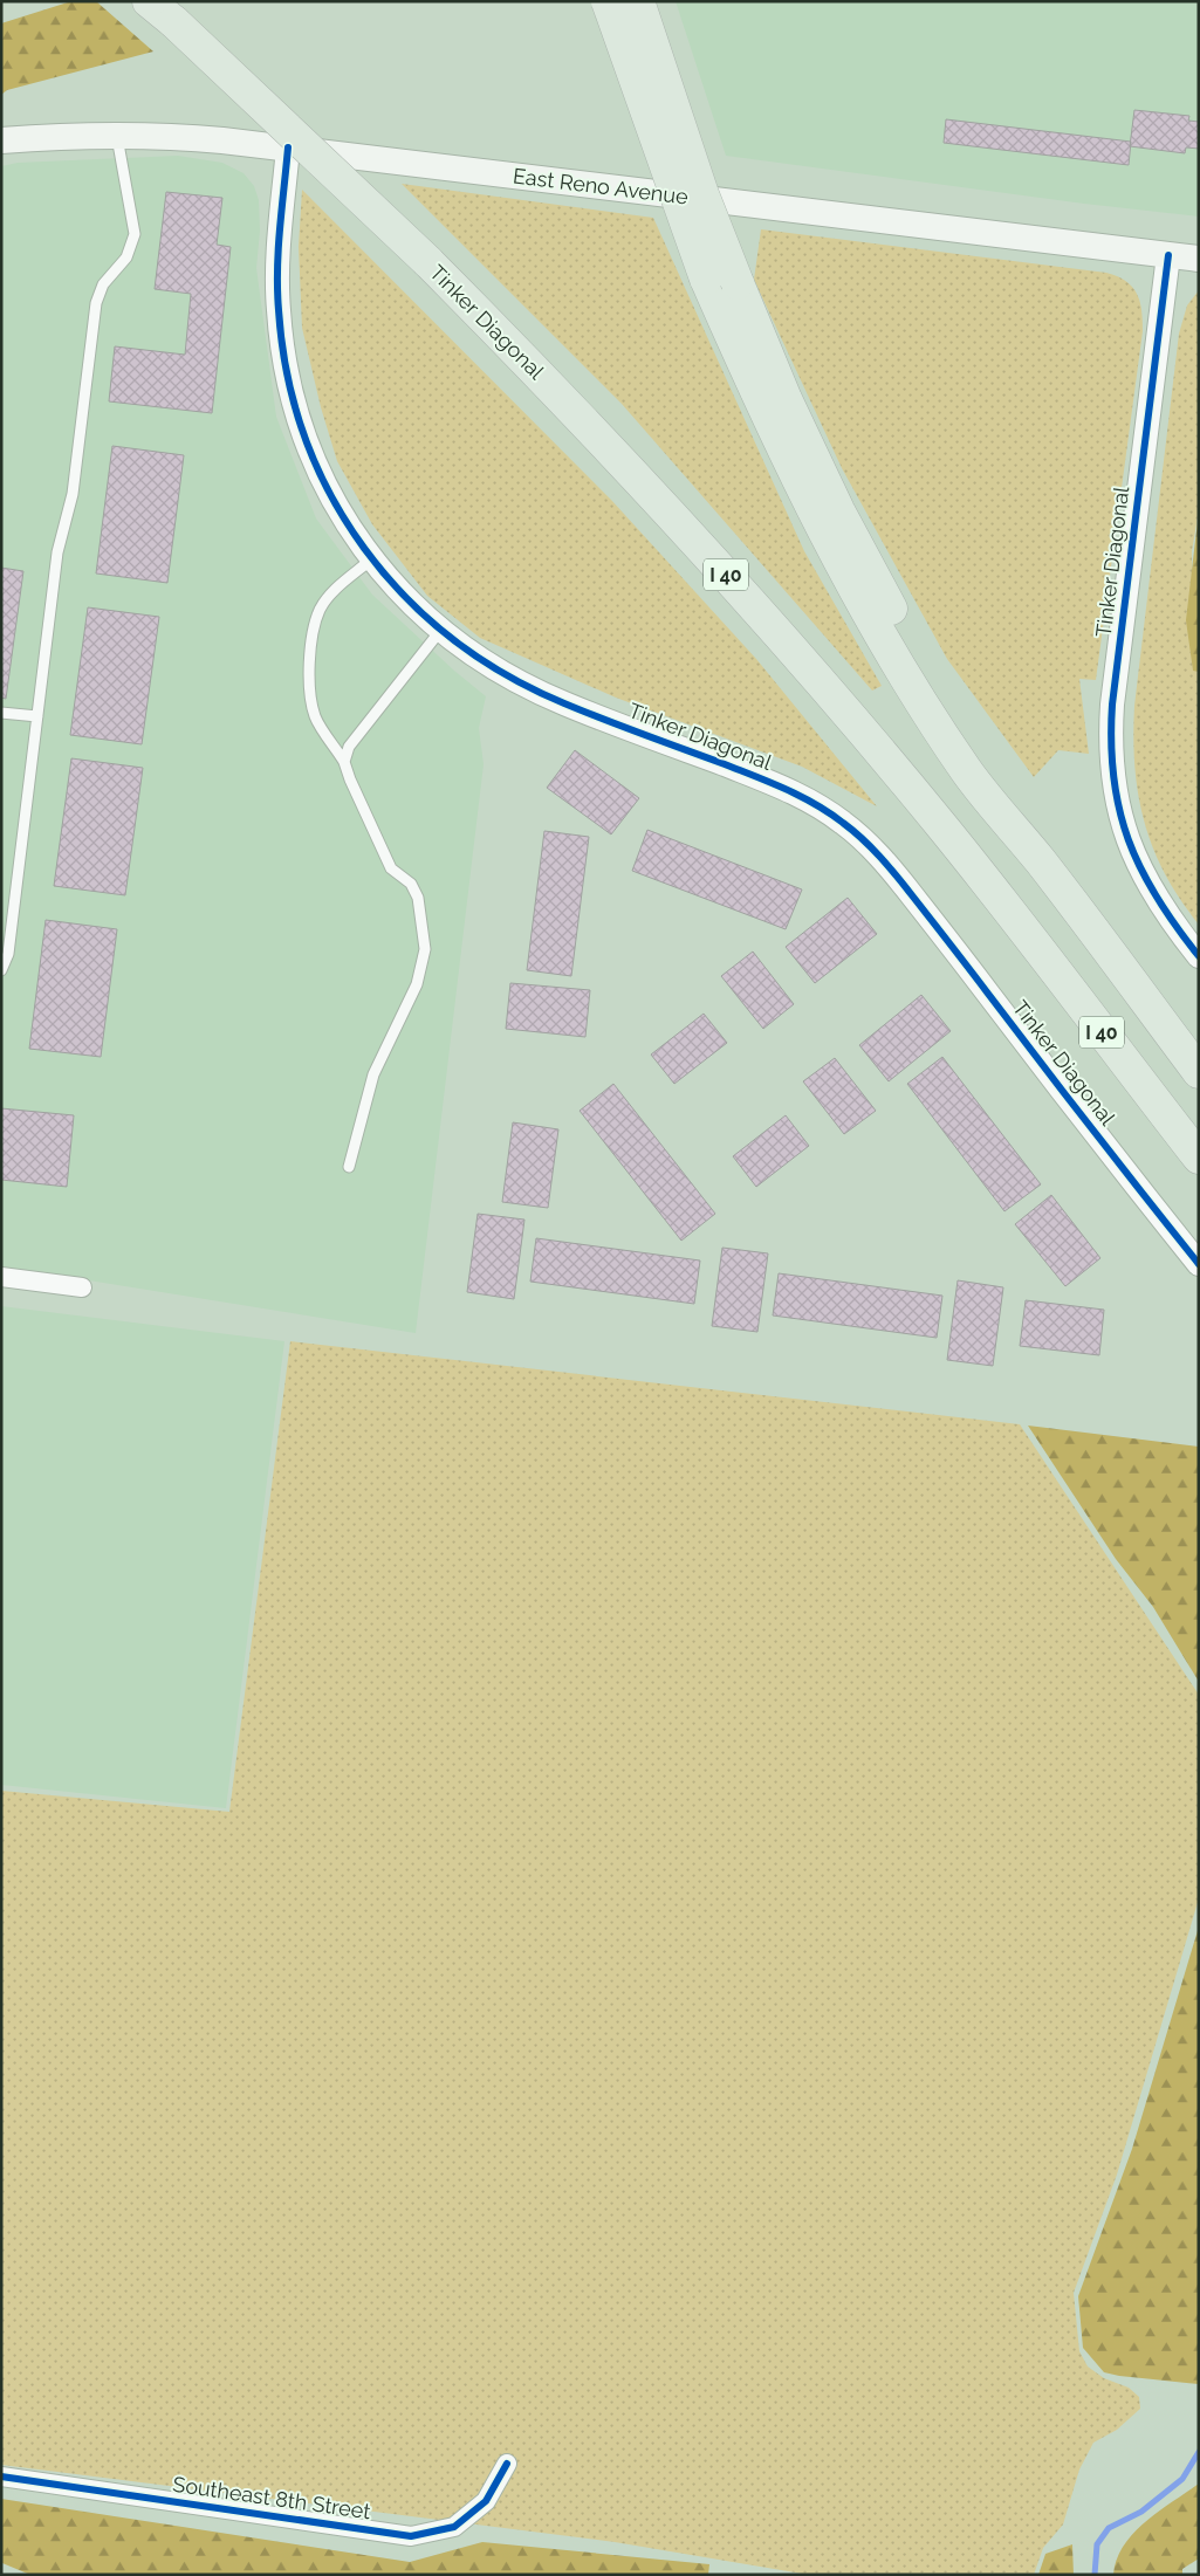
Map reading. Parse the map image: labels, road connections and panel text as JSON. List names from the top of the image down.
{
  "streets": {
    "highway": ["Tinker Diagonal", "I 40"],
    "main road": ["East Reno Avenue"],
    "street": ["Southeast 8th Street"]
  },
  "crossings": [
    ["East Reno Avenue", "Tinker Diagonal"]
  ]
}
